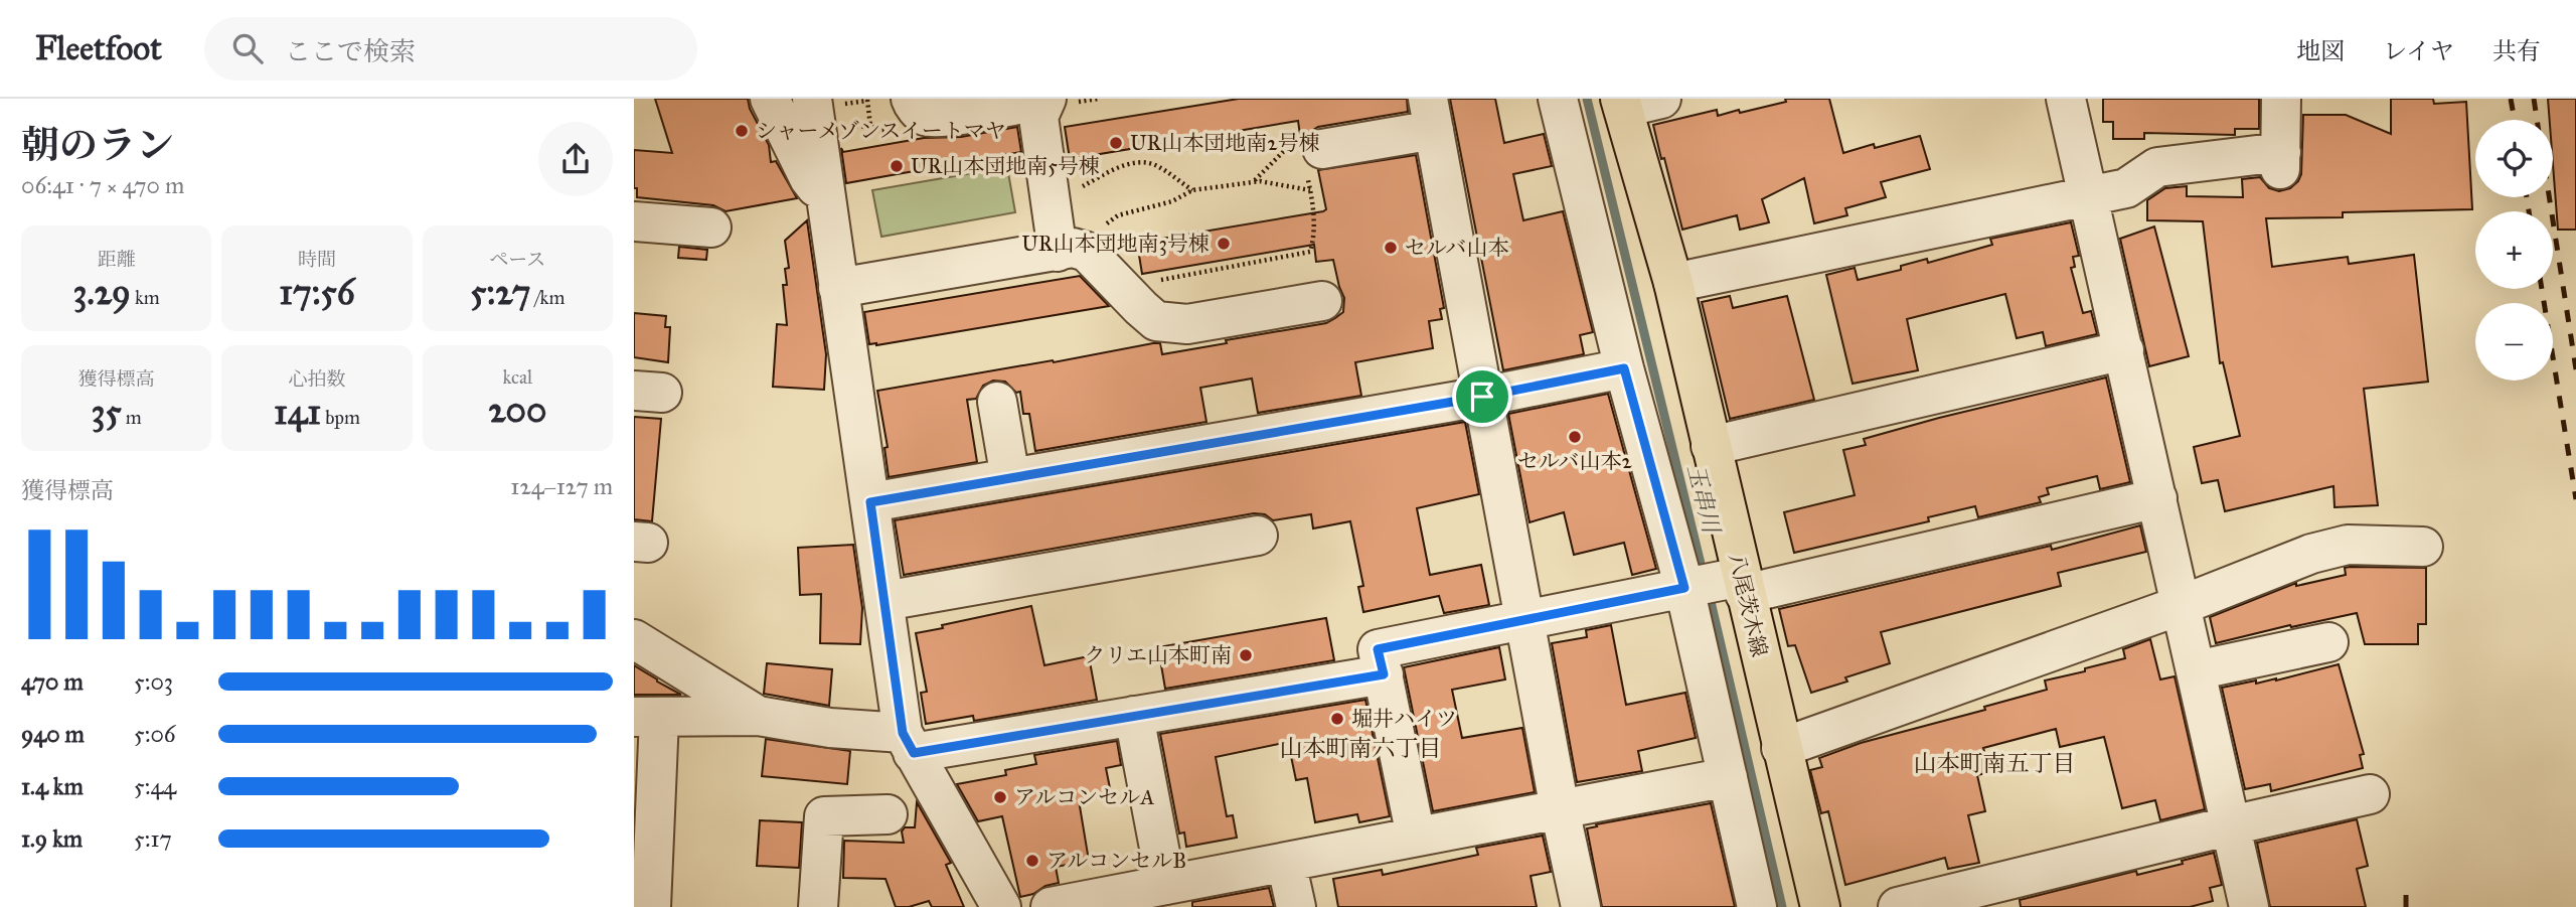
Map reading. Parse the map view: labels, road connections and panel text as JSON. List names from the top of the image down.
{
  "streets": {
    "main road": ["八尾茨木線"]
  },
  "districts": ["山本町南六丁目", "山本町南五丁目"],
  "water": ["玉串川"],
  "places": [
    "シャーメゾンスイートマヤ",
    "UR山本団地南2号棟",
    "UR山本団地南5号棟",
    "UR山本団地南3号棟",
    "セルバ山本",
    "セルバ山本2",
    "クリエ山本町南",
    "堀井ハイツ",
    "アルコンセルA",
    "アルコンセルB"
  ],
  "page": {
    "header": "Fleetfoot",
    "search": "ここで検索",
    "nav": ["地図", "レイヤ", "共有"],
    "heading": ["朝のラン", "06:41 · 7 × 470 m"],
    "map_buttons": ["+", "−"],
    "stats": [
      ["距離", "3.29 km"],
      ["時間", "17:56"],
      ["ペース", "5:27 /km"],
      ["獲得標高", "35 m"],
      ["心拍数", "141 bpm"],
      ["kcal", "200"]
    ],
    "chart": ["獲得標高", "124–127 m"],
    "list": [
      {
        "name": "470 m",
        "note": "5:03"
      },
      {
        "name": "940 m",
        "note": "5:06"
      },
      {
        "name": "1.4 km",
        "note": "5:44"
      },
      {
        "name": "1.9 km",
        "note": "5:17"
      }
    ]
  }
}
